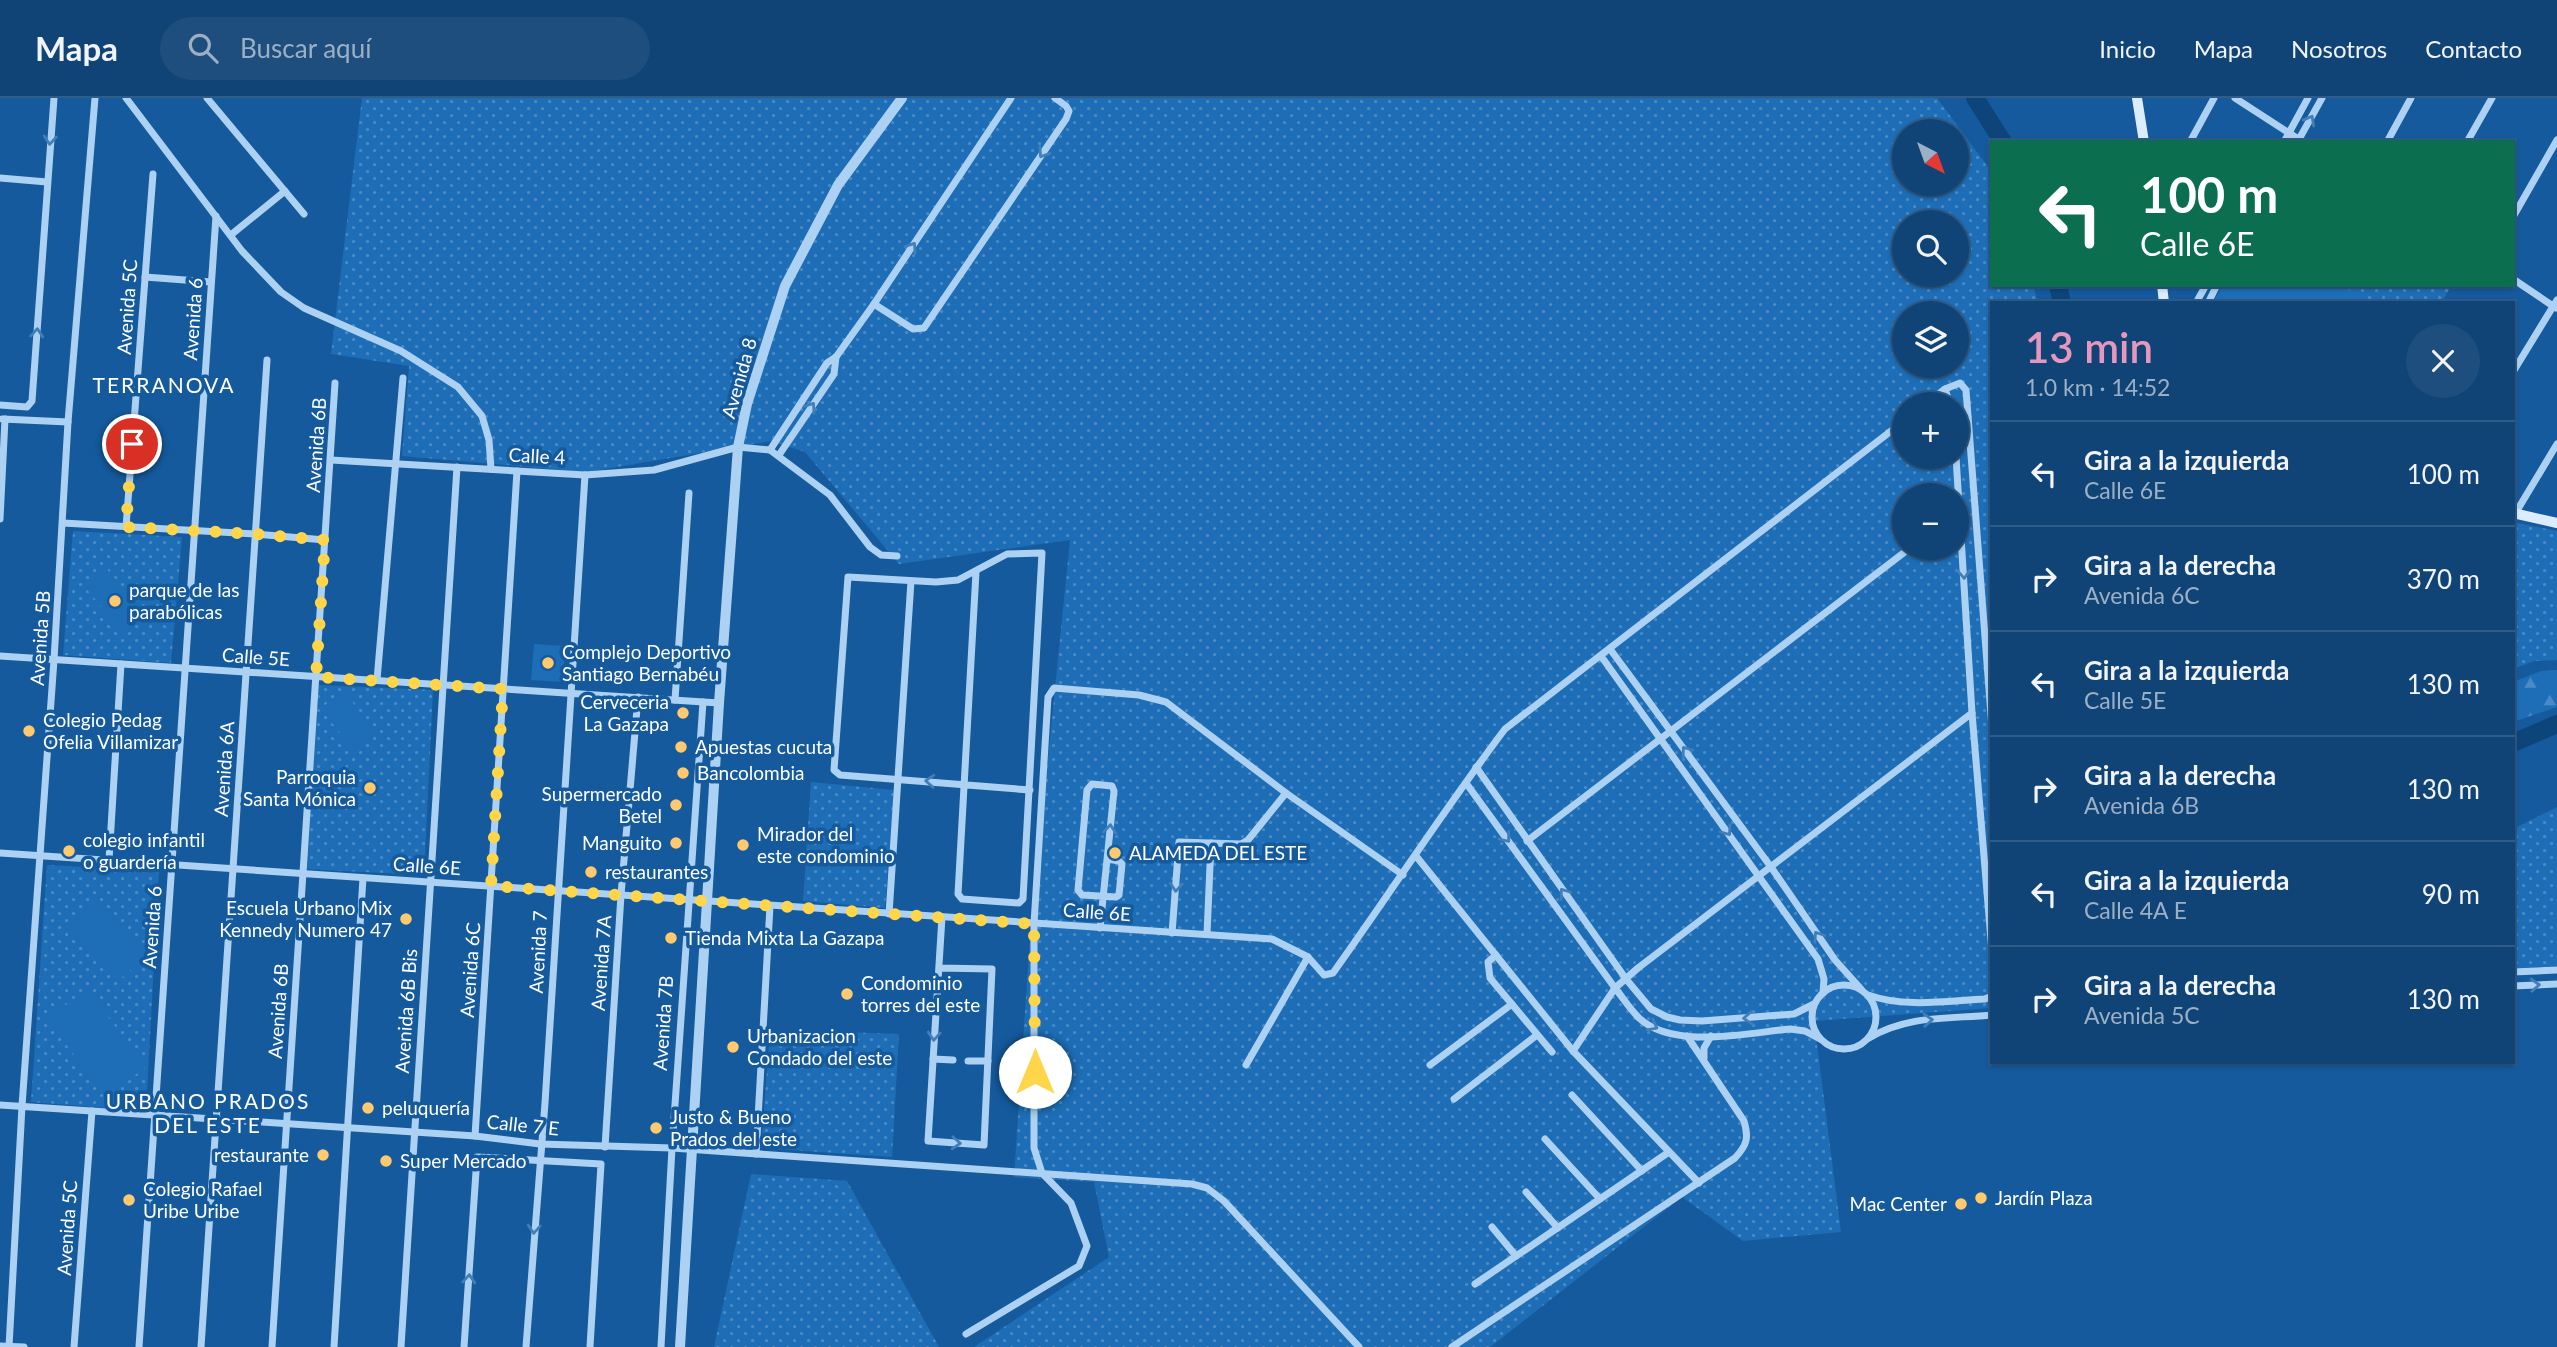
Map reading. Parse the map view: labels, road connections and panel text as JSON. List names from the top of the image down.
{
  "streets": {
    "street": [
      "Avenida 5C",
      "Avenida 6",
      "Avenida 8",
      "Avenida 6B",
      "Calle 4",
      "Avenida 5B",
      "Calle 5E",
      "Avenida 6A",
      "Calle 6E",
      "Avenida 7",
      "Avenida 7A",
      "Avenida 6C",
      "Avenida 6B Bis",
      "Avenida 7B",
      "Calle 7 E"
    ]
  },
  "crossings": [
    ["Avenida 5C", "Calle 7 E"],
    ["Avenida 6", "Calle 5E"],
    ["Avenida 6", "Calle 6E"],
    ["Avenida 6", "Calle 7 E"],
    ["Avenida 8", "Calle 4"],
    ["Avenida 8", "Calle 5E"],
    ["Avenida 8", "Avenida 7B"],
    ["Avenida 6B", "Calle 4"],
    ["Avenida 6B", "Calle 5E"],
    ["Avenida 6B", "Calle 6E"],
    ["Avenida 6B", "Calle 7 E"],
    ["Calle 4", "Avenida 7"],
    ["Calle 4", "Avenida 6C"],
    ["Calle 4", "Avenida 6B Bis"],
    ["Avenida 5B", "Calle 5E"],
    ["Avenida 5B", "Calle 6E"],
    ["Avenida 5B", "Calle 7 E"],
    ["Calle 5E", "Avenida 6A"],
    ["Calle 5E", "Avenida 7"],
    ["Calle 5E", "Avenida 7A"],
    ["Calle 5E", "Avenida 6C"],
    ["Calle 5E", "Avenida 6B Bis"],
    ["Calle 5E", "Avenida 7B"],
    ["Avenida 6A", "Calle 6E"],
    ["Avenida 6A", "Calle 7 E"],
    ["Calle 6E", "Avenida 7"],
    ["Calle 6E", "Avenida 7A"],
    ["Calle 6E", "Avenida 6C"],
    ["Calle 6E", "Avenida 6B Bis"],
    ["Calle 6E", "Avenida 7B"],
    ["Avenida 7", "Calle 7 E"],
    ["Avenida 7A", "Calle 7 E"],
    ["Avenida 6C", "Calle 7 E"],
    ["Avenida 6B Bis", "Calle 7 E"],
    ["Avenida 7B", "Calle 7 E"]
  ],
  "districts": ["TERRANOVA", "URBANO PRADOS DEL ESTE"],
  "places": [
    "parque de las parabólicas",
    "Complejo Deportivo Santiago Bernabéu",
    "Cerveceria La Gazapa",
    "Colegio Pedag Ofelia Villamizar",
    "Apuestas cucuta",
    "Bancolombia",
    "Parroquia Santa Mónica",
    "Supermercado Betel",
    "Manguito",
    "Mirador del este condominio",
    "colegio infantil o guardería",
    "ALAMEDA DEL ESTE",
    "restaurantes",
    "Escuela Urbano Mix Kennedy Numero 47",
    "Tienda Mixta La Gazapa",
    "Condominio torres del este",
    "Urbanizacion Condado del este",
    "peluquería",
    "Justo & Bueno Prados del este",
    "restaurante",
    "Super Mercado",
    "Jardín Plaza",
    "Colegio Rafael Uribe Uribe",
    "Mac Center"
  ],
  "north": "bottom right",
  "page": {
    "header": "Mapa",
    "search": "Buscar aquí",
    "nav": [
      "Inicio",
      "Mapa",
      "Nosotros",
      "Contacto"
    ],
    "map_buttons": ["+", "−"],
    "turn": ["100 m", "Calle 6E"],
    "heading": ["13 min", "1.0 km · 14:52"],
    "list": [
      {
        "name": "Gira a la izquierda",
        "note": "Calle 6E",
        "value": "100 m"
      },
      {
        "name": "Gira a la derecha",
        "note": "Avenida 6C",
        "value": "370 m"
      },
      {
        "name": "Gira a la izquierda",
        "note": "Calle 5E",
        "value": "130 m"
      },
      {
        "name": "Gira a la derecha",
        "note": "Avenida 6B",
        "value": "130 m"
      },
      {
        "name": "Gira a la izquierda",
        "note": "Calle 4A E",
        "value": "90 m"
      },
      {
        "name": "Gira a la derecha",
        "note": "Avenida 5C",
        "value": "130 m"
      }
    ]
  }
}
